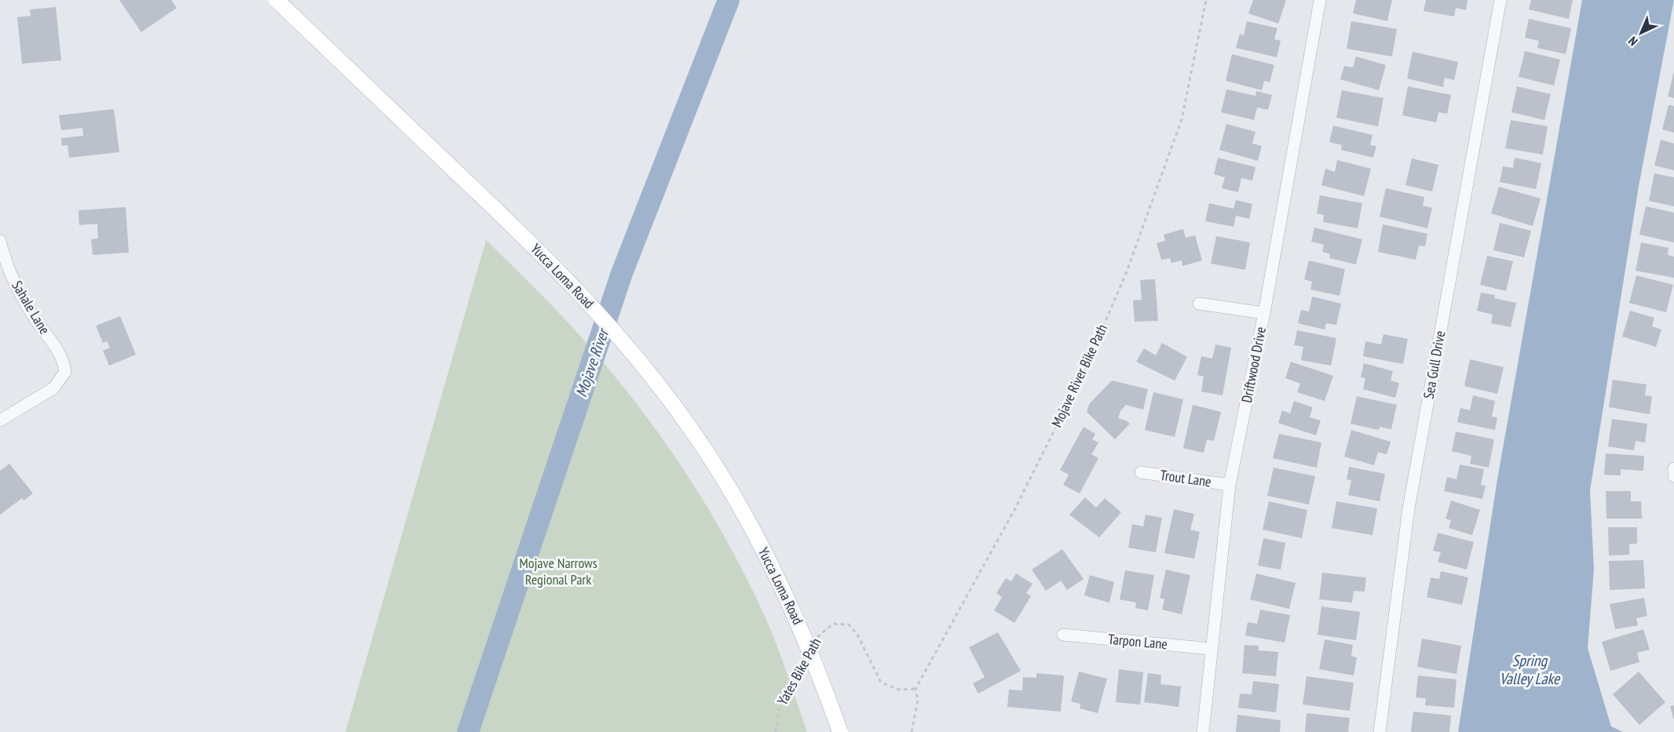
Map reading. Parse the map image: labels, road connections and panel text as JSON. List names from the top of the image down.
{
  "streets": {
    "main road": ["Yucca Loma Road"],
    "street": [
      "Sahale Lane",
      "Driftwood Drive",
      "Sea Gull Drive",
      "Trout Lane",
      "Tarpon Lane"
    ],
    "path": ["Mojave River Bike Path", "Yates Bike Path"]
  },
  "crossings": [
    ["Driftwood Drive", "Trout Lane"],
    ["Driftwood Drive", "Tarpon Lane"],
    ["Mojave River Bike Path", "Yates Bike Path"]
  ],
  "water": ["Mojave River", "Spring Valley Lake"],
  "parks": ["Mojave Narrows Regional Park"],
  "north": "bottom left"
}
